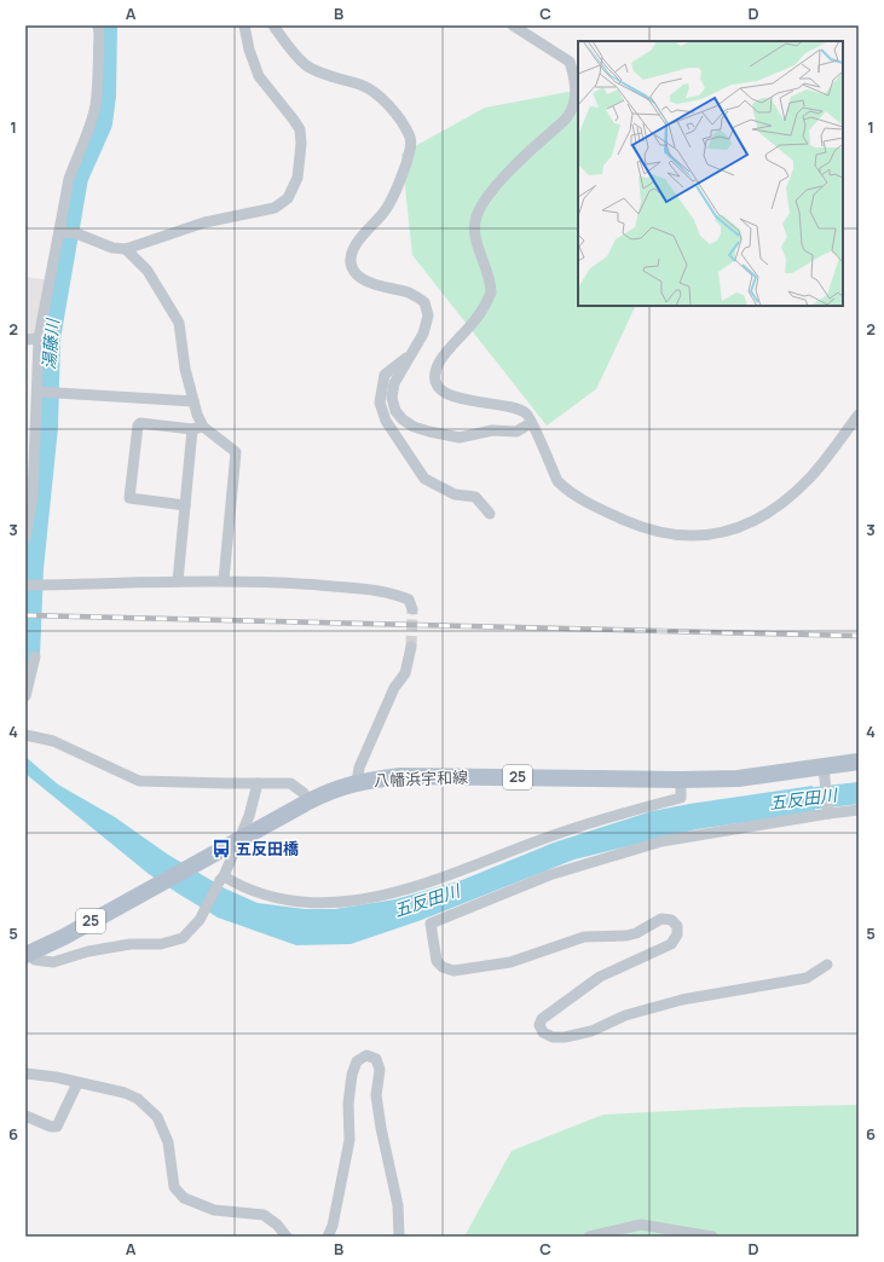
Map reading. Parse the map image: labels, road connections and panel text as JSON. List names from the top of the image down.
{
  "streets": {
    "main road": ["25", "八幡浜宇和線"]
  },
  "water": ["湯藤川", "五反田川"],
  "places": {
    "bus stop": ["五反田橋"]
  },
  "grid": {
    "columns": [
      "A",
      "B",
      "C",
      "D"
    ],
    "rows": [
      "1",
      "2",
      "3",
      "4",
      "5",
      "6"
    ]
  }
}
